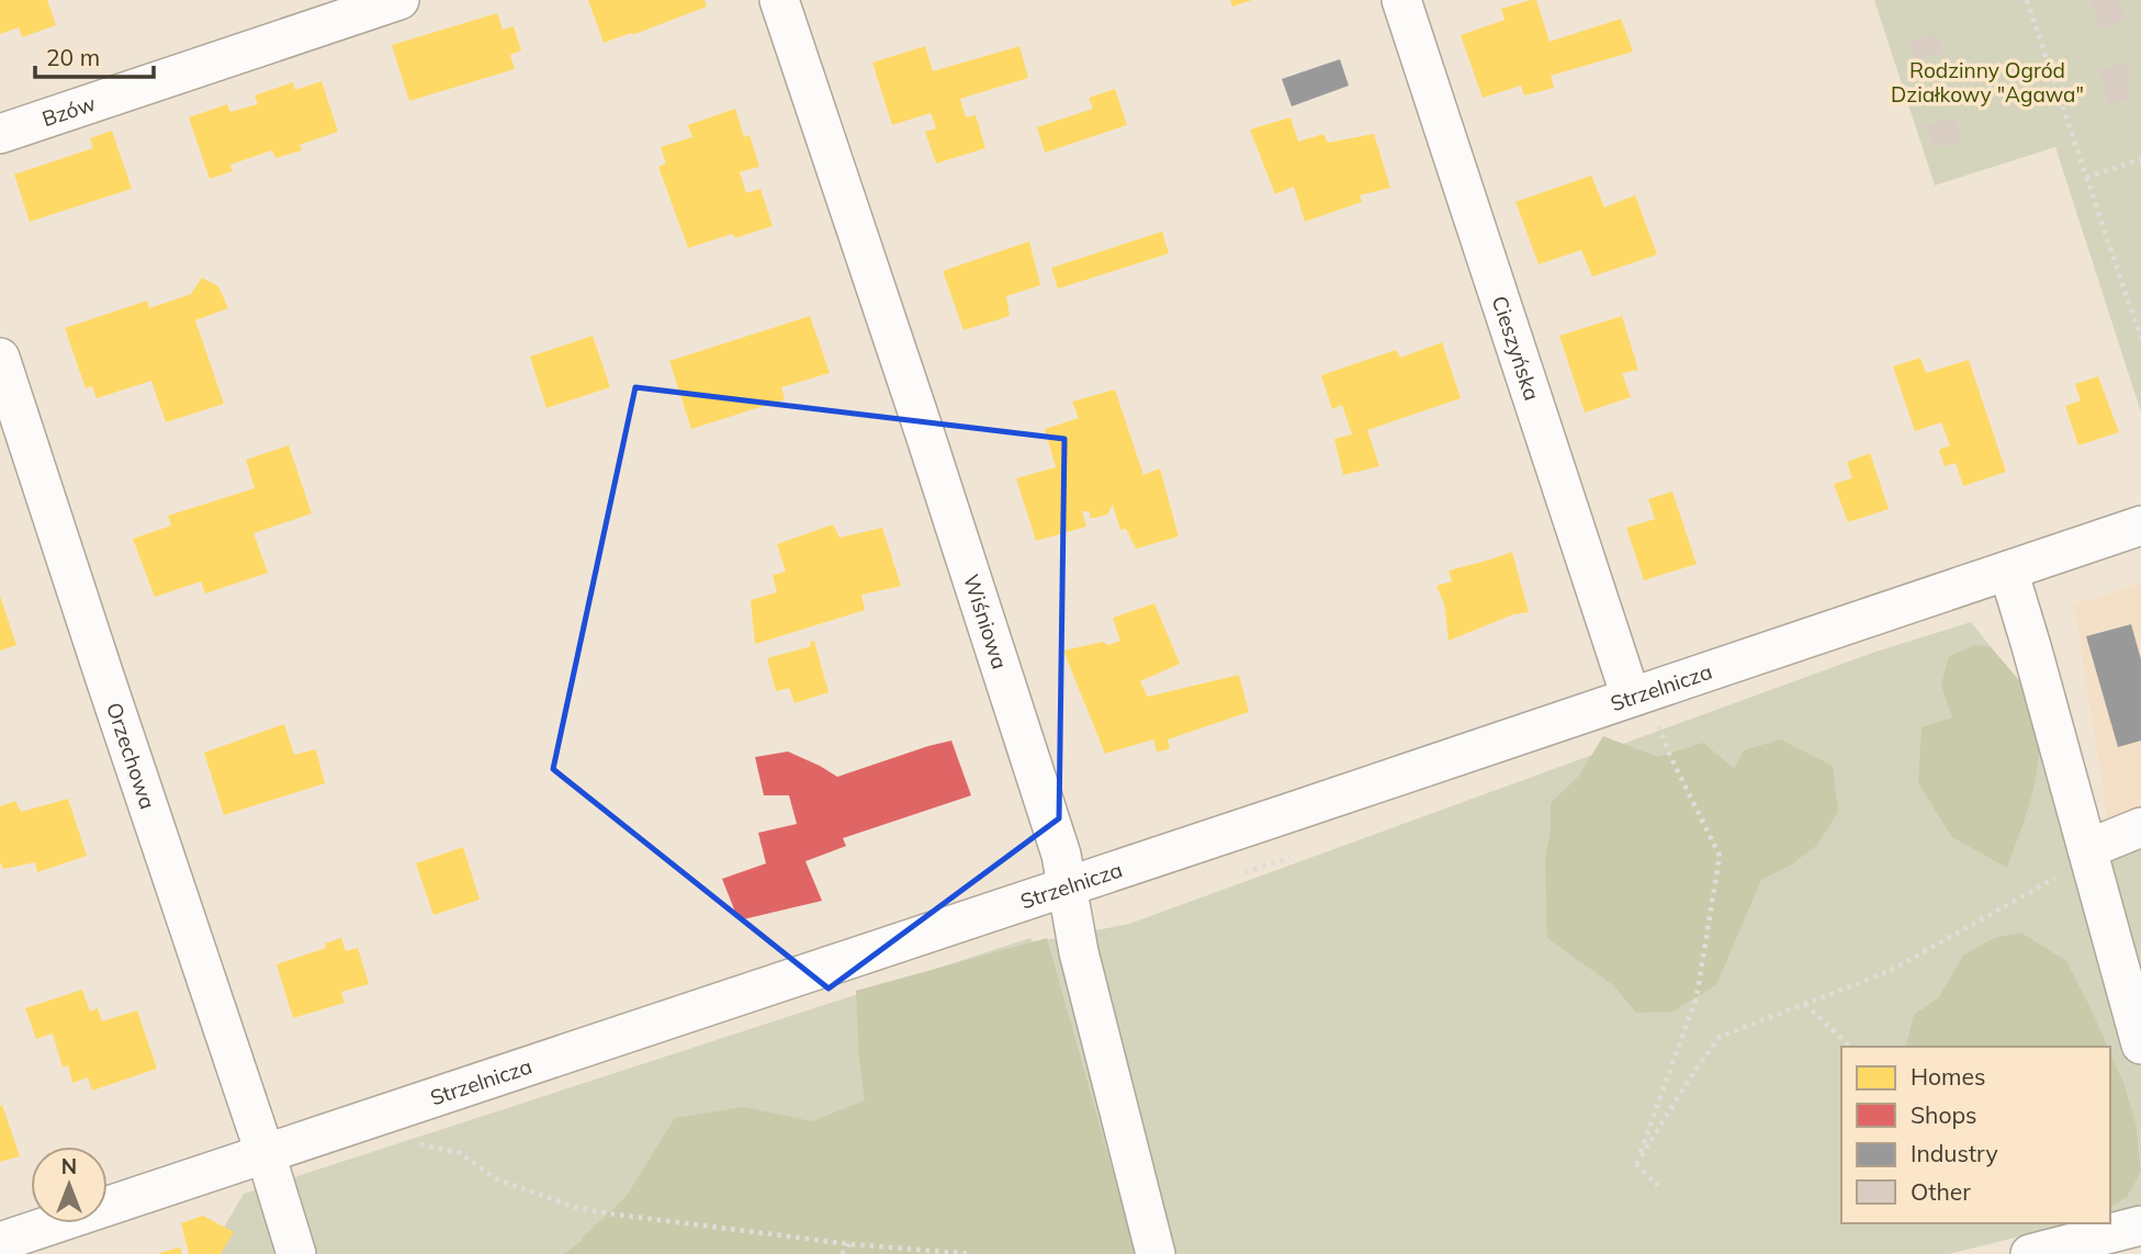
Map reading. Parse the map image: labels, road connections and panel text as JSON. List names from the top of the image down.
{
  "streets": {
    "street": [
      "Bzów",
      "Cieszyńska",
      "Wiśniowa",
      "Strzelnicza",
      "Orzechowa"
    ]
  },
  "crossings": [
    ["Cieszyńska", "Strzelnicza"],
    ["Wiśniowa", "Strzelnicza"],
    ["Strzelnicza", "Orzechowa"]
  ],
  "parks": ["Rodzinny Ogród Działkowy \"Agawa\""],
  "legend": [
    "Homes",
    "Shops",
    "Industry",
    "Other"
  ],
  "scale_bar": "20 m",
  "north": "top"
}
